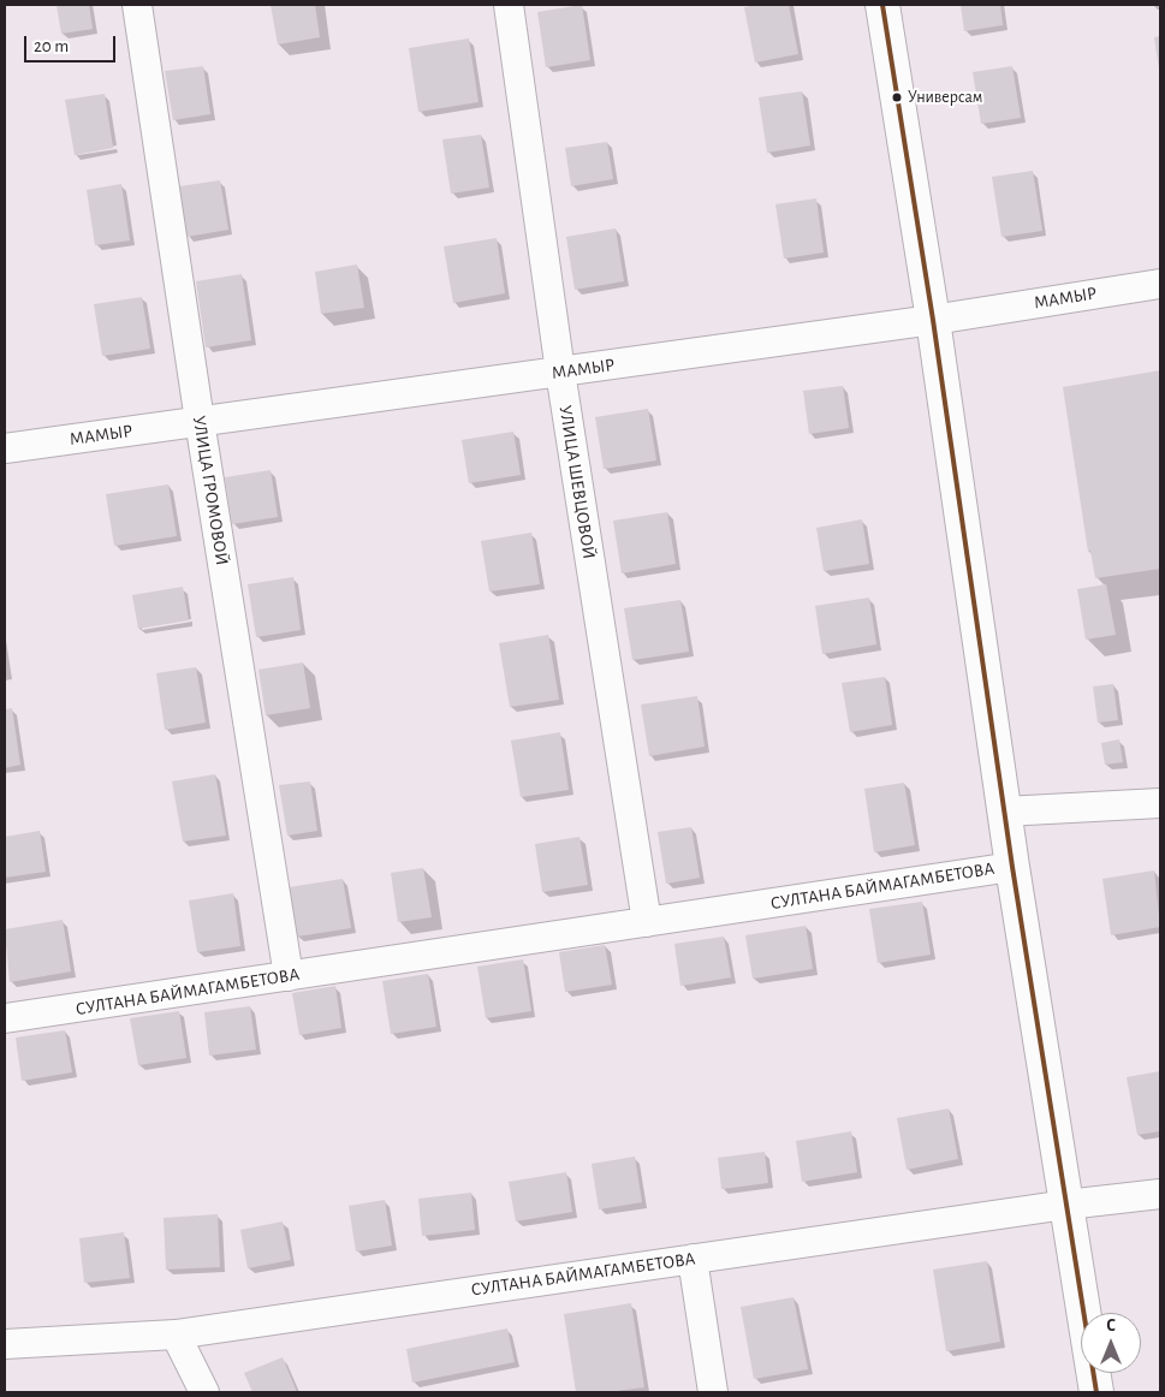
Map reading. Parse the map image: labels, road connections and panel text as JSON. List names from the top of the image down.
{
  "streets": {
    "street": [
      "МАМЫР",
      "УЛИЦА ШЕВЦОВОЙ",
      "УЛИЦА ГРОМОВОЙ",
      "СУЛТАНА БАЙМАГАМБЕТОВА"
    ]
  },
  "crossings": [
    ["МАМЫР", "УЛИЦА ШЕВЦОВОЙ"],
    ["МАМЫР", "УЛИЦА ГРОМОВОЙ"],
    ["УЛИЦА ШЕВЦОВОЙ", "СУЛТАНА БАЙМАГАМБЕТОВА"],
    ["УЛИЦА ГРОМОВОЙ", "СУЛТАНА БАЙМАГАМБЕТОВА"]
  ],
  "places": ["Универсам"],
  "scale_bar": "20 m",
  "north": "top"
}
